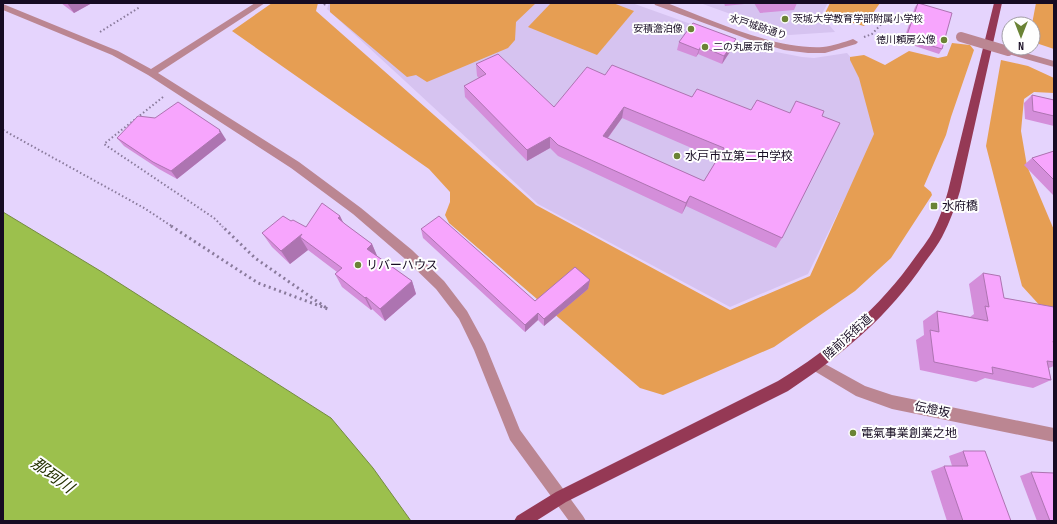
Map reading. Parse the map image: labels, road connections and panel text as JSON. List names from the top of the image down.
{
  "streets": {
    "main road": ["陸前浜街道"],
    "street": ["水戸城跡通り", "伝燈坂"]
  },
  "crossings": [
    ["陸前浜街道", "伝燈坂"]
  ],
  "water": ["那珂川"],
  "places": {
    "other": [
      "茨城大学教育学部附属小学校",
      "安積澹泊像",
      "徳川頼房公像",
      "二の丸展示館",
      "水戸市立第二中学校",
      "リバーハウス",
      "電氣事業創業之地"
    ],
    "transit": ["水府橋"]
  },
  "north": "bottom"
}
